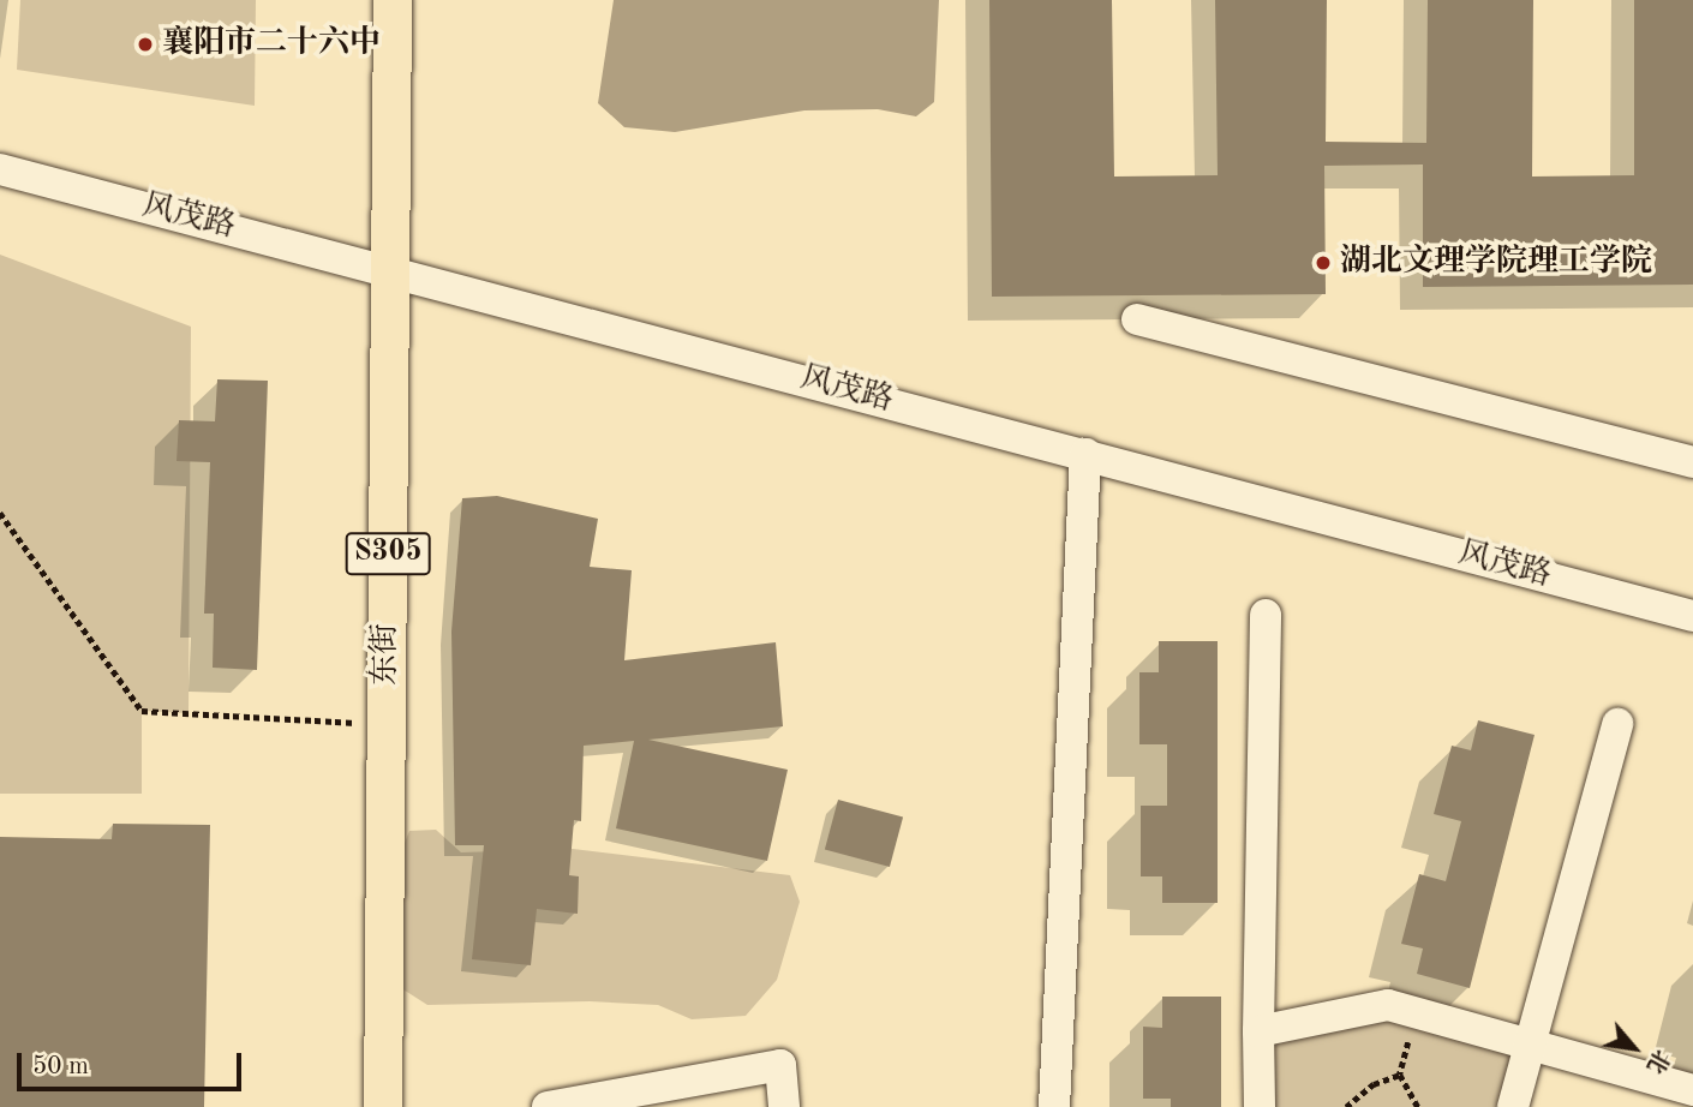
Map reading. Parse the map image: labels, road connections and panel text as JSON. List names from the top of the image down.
{
  "streets": {
    "main road": ["S305", "东街"],
    "street": ["风茂路"]
  },
  "crossings": [
    ["风茂路", "东街"]
  ],
  "places": ["襄阳市二十六中", "湖北文理学院理工学院"],
  "scale_bar": "50 m",
  "north": "bottom right"
}
